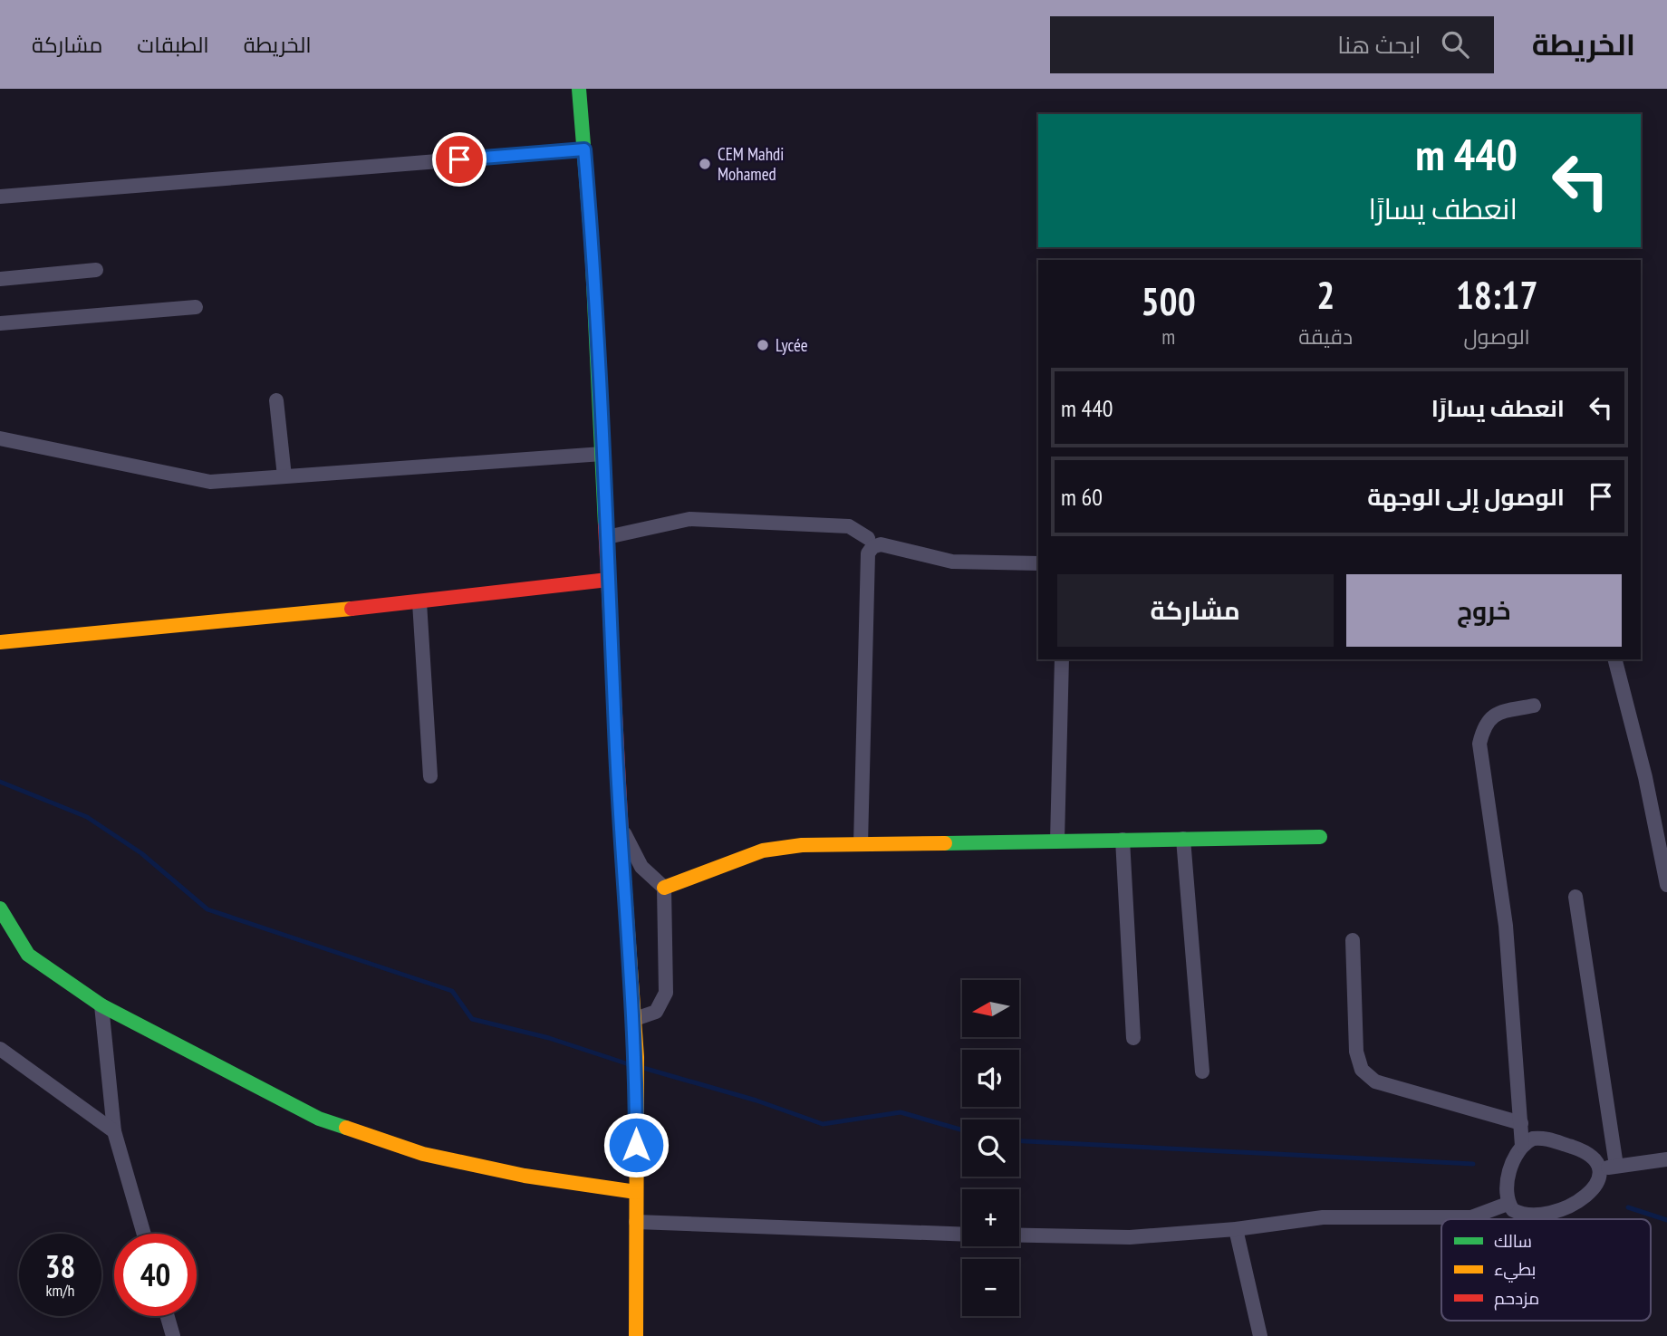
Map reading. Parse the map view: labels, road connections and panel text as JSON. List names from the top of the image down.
{
  "places": ["CEM Mahdi Mohamed", "Lycée"],
  "legend": ["سالك", "بطيء", "مزدحم"],
  "north": "left",
  "page": {
    "header": "الخريطة",
    "search": "ابحث هنا",
    "nav": ["الخريطة", "الطبقات", "مشاركة"],
    "turn": ["440 m", "انعطف يسارًا"],
    "eta": [
      "18:17",
      "الوصول",
      "2",
      "دقيقة",
      "500",
      "m"
    ],
    "list": [
      {
        "name": "انعطف يسارًا",
        "value": "440 m"
      },
      {
        "name": "الوصول إلى الوجهة",
        "value": "60 m"
      }
    ],
    "buttons": ["خروج", "مشاركة"],
    "map_buttons": ["+", "−"],
    "speed": "38 km/h",
    "limit": "40"
  }
}
